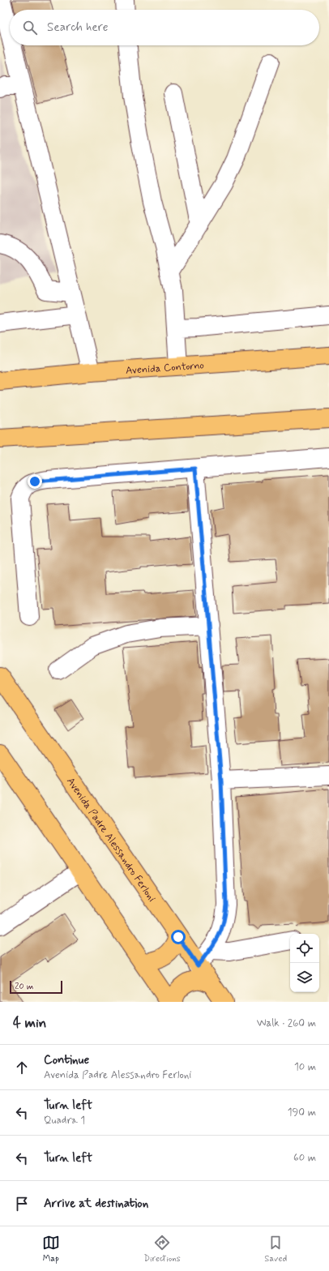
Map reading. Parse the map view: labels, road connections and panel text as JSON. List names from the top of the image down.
{
  "streets": {
    "main road": ["Avenida Contorno", "Avenida Padre Alessandro Ferloni"]
  },
  "scale_bar": "20 m",
  "page": {
    "search": "Search here",
    "scale": "20 m",
    "heading": ["4 min", "Walk · 260 m"],
    "list": [
      ["Continue", "Avenida Padre Alessandro Ferloni", "10 m"],
      ["Turn left", "Quadra 1", "190 m"],
      ["Turn left", "60 m"],
      "Arrive at destination"
    ],
    "nav": ["Map", "Directions", "Saved"]
  }
}
